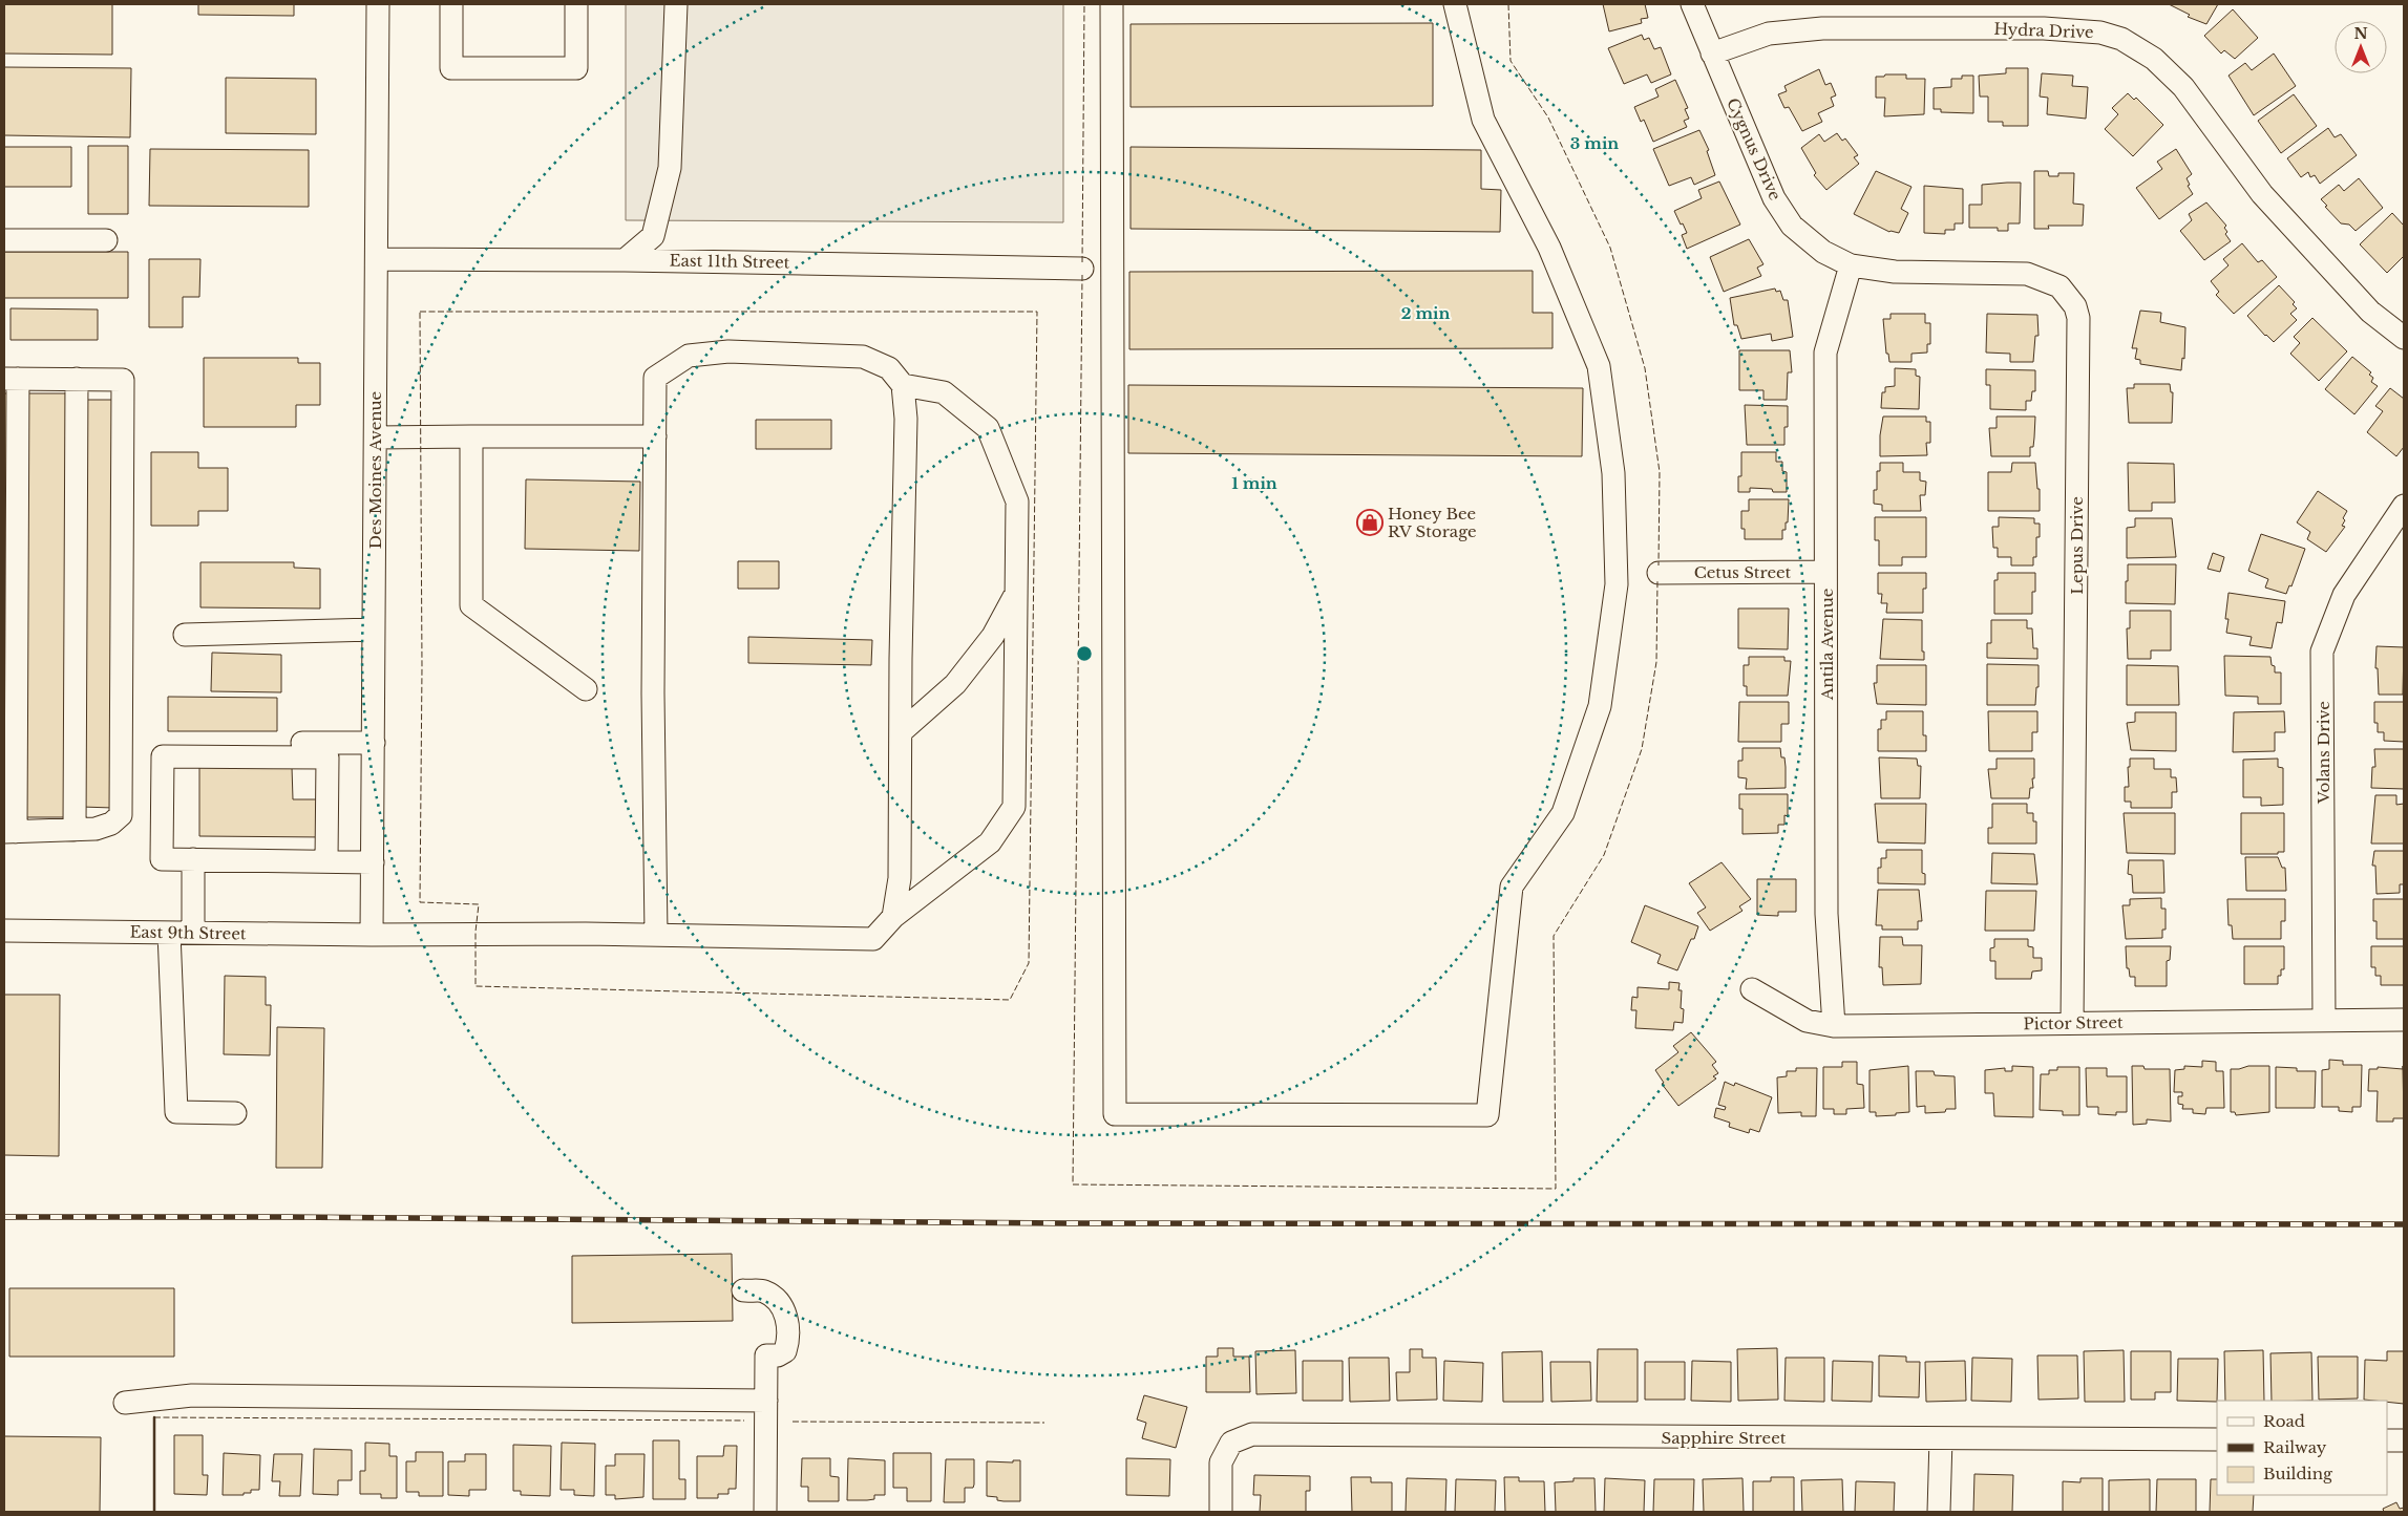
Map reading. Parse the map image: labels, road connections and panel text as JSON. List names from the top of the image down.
{
  "streets": {
    "street": [
      "Hydra Drive",
      "Cygnus Drive",
      "East 11th Street",
      "Des Moines Avenue",
      "Lepus Drive",
      "Cetus Street",
      "Antila Avenue",
      "Volans Drive",
      "East 9th Street",
      "Pictor Street",
      "Sapphire Street"
    ]
  },
  "crossings": [
    ["Hydra Drive", "Cygnus Drive"],
    ["Cygnus Drive", "Lepus Drive"],
    ["Cygnus Drive", "Antila Avenue"],
    ["East 11th Street", "Des Moines Avenue"],
    ["Des Moines Avenue", "East 9th Street"],
    ["Lepus Drive", "Antila Avenue"],
    ["Lepus Drive", "Pictor Street"],
    ["Cetus Street", "Antila Avenue"],
    ["Antila Avenue", "Pictor Street"],
    ["Volans Drive", "Pictor Street"]
  ],
  "places": {
    "shop": ["Honey Bee RV Storage"]
  },
  "legend": ["Road", "Railway", "Building"],
  "north": "top",
  "rings": ["3 min", "2 min", "1 min"]
}
